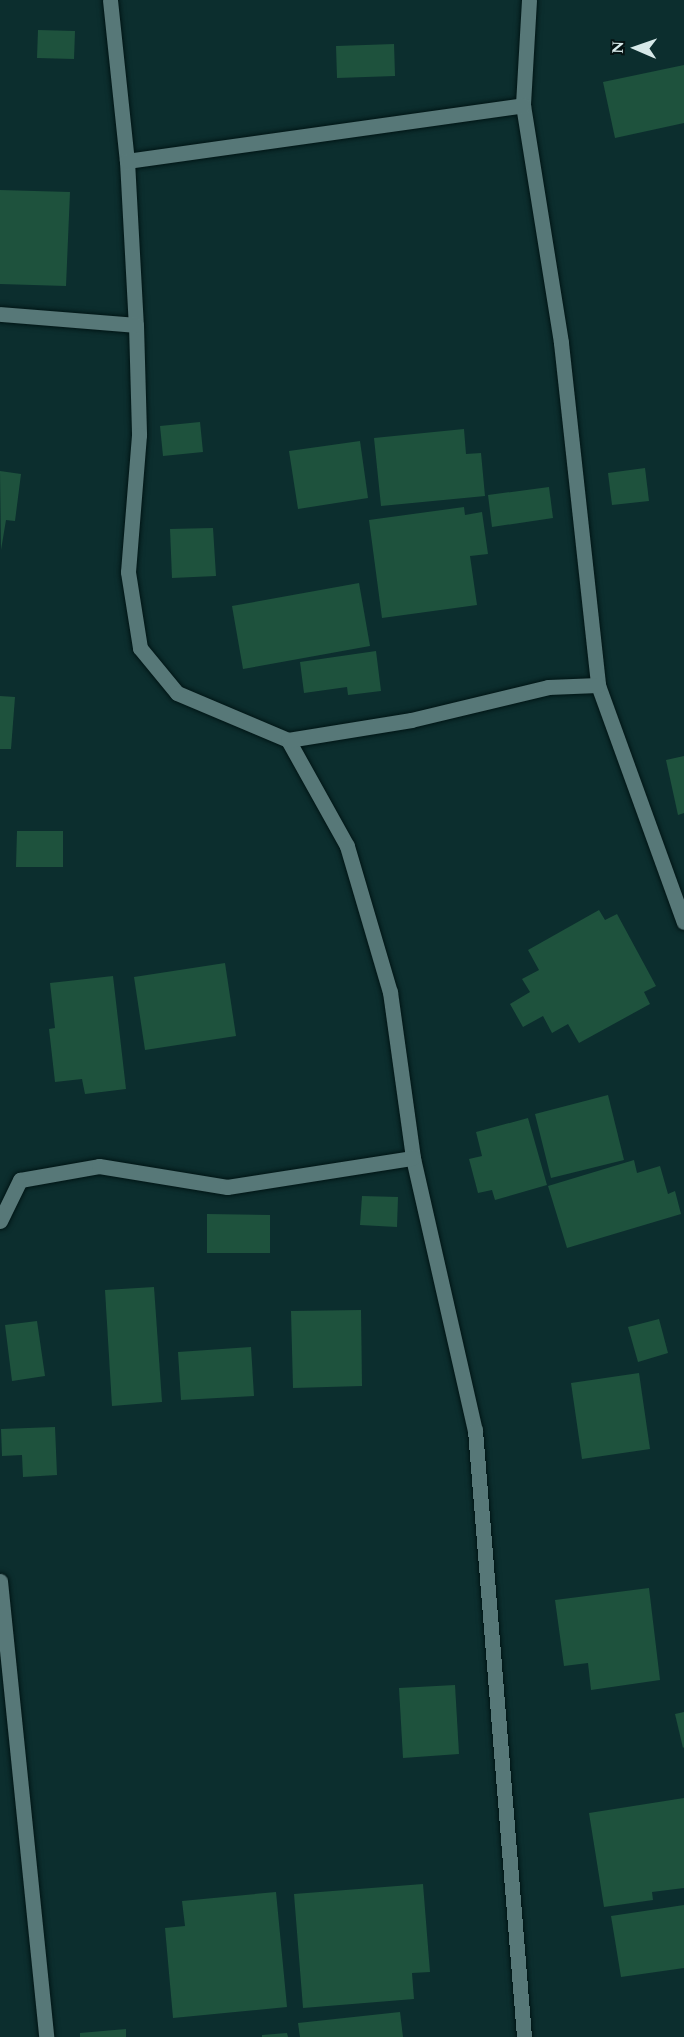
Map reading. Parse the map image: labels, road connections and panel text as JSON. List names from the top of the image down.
{
  "north": "left"
}
